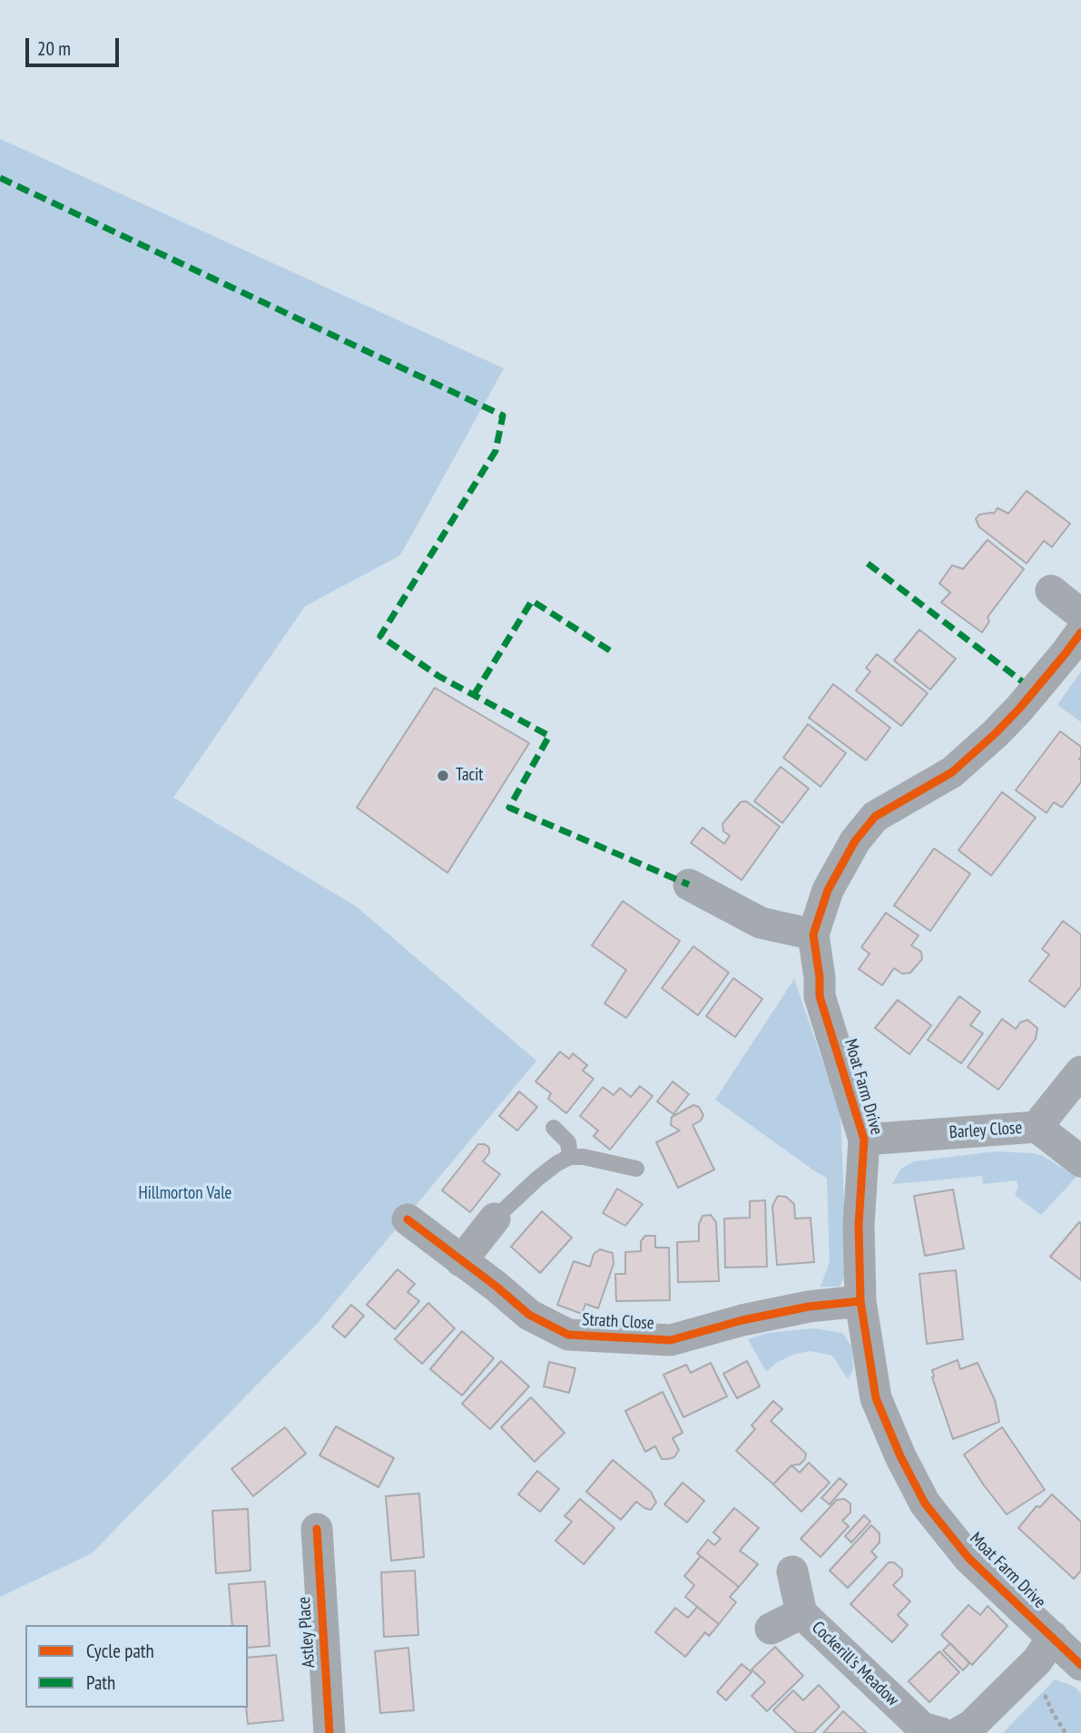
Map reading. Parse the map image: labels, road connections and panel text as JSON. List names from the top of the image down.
{
  "streets": {
    "street": [
      "Moat Farm Drive",
      "Barley Close",
      "Strath Close",
      "Astley Place",
      "Cockerill's Meadow"
    ]
  },
  "crossings": [
    ["Moat Farm Drive", "Barley Close"],
    ["Moat Farm Drive", "Strath Close"]
  ],
  "parks": ["Hillmorton Vale"],
  "places": ["Tacit"],
  "legend": ["Cycle path", "Path"],
  "scale_bar": "20 m"
}
